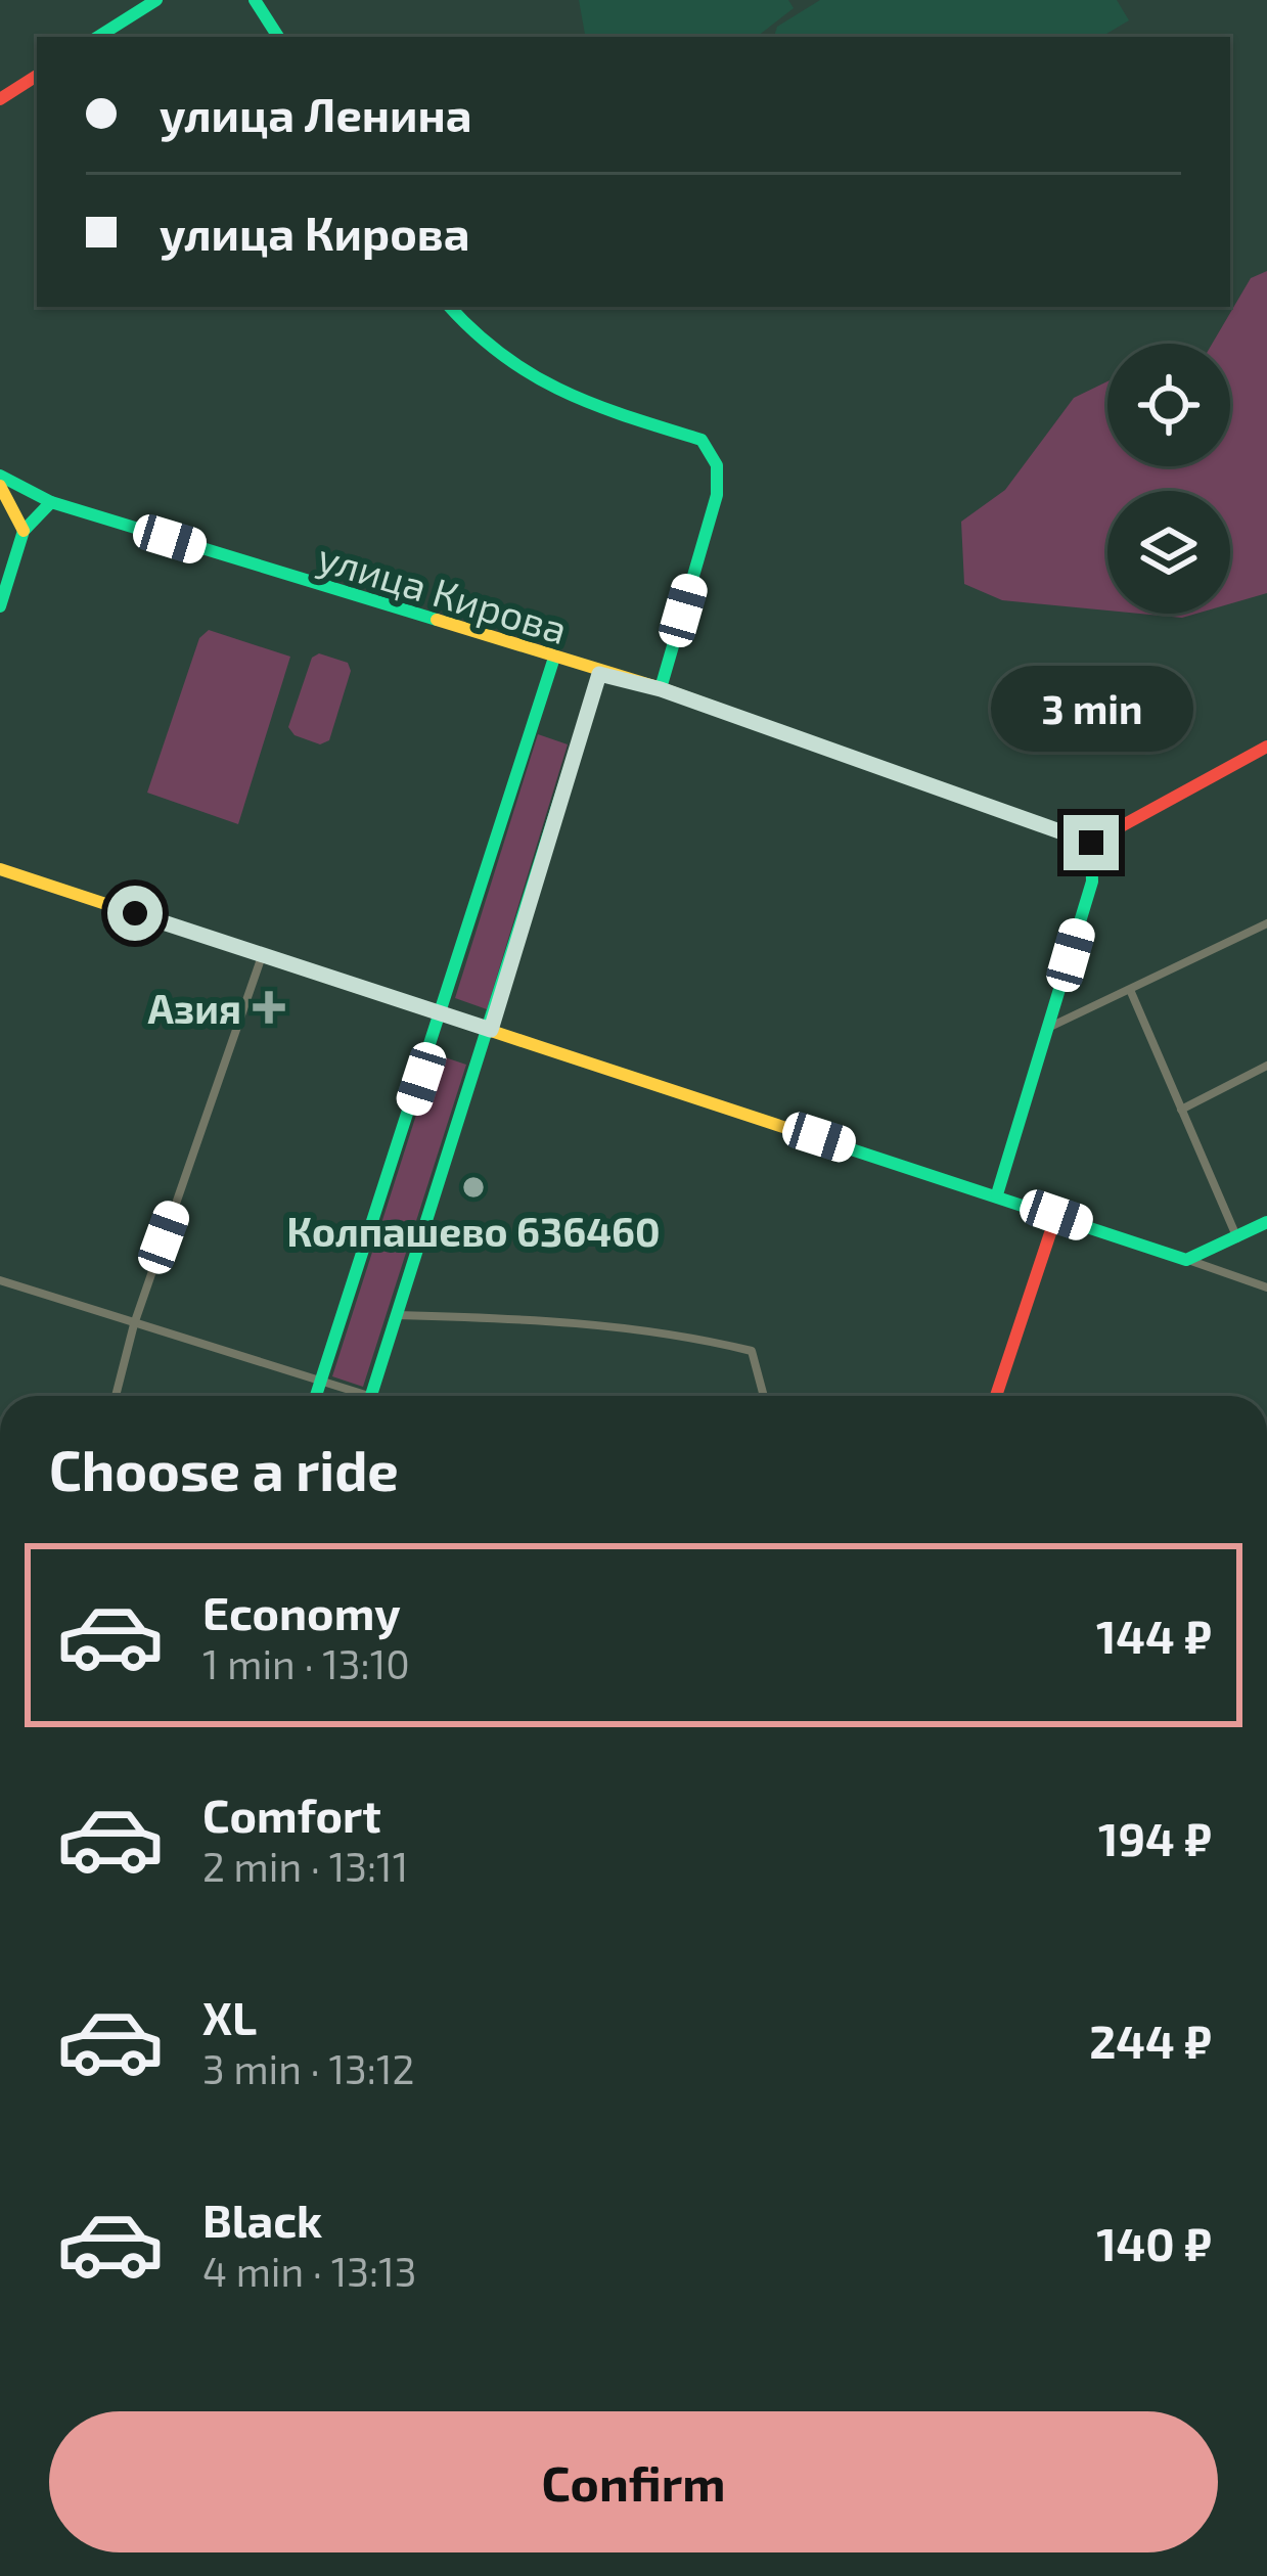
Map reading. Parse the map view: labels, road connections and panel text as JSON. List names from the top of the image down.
{
  "streets": {
    "street": ["улица Кирова"]
  },
  "places": {
    "health": ["Азия"],
    "other": ["Колпашево 636460"]
  },
  "page": {
    "banner": ["улица Ленина", "улица Кирова"],
    "bubble": "3 min",
    "heading": "Choose a ride",
    "list": [
      {
        "name": "Economy",
        "note": "1 min · 13:10",
        "value": "144 ₽"
      },
      {
        "name": "Comfort",
        "note": "2 min · 13:11",
        "value": "194 ₽"
      },
      {
        "name": "XL",
        "note": "3 min · 13:12",
        "value": "244 ₽"
      },
      {
        "name": "Black",
        "note": "4 min · 13:13",
        "value": "140 ₽"
      }
    ],
    "buttons": "Confirm"
  }
}
